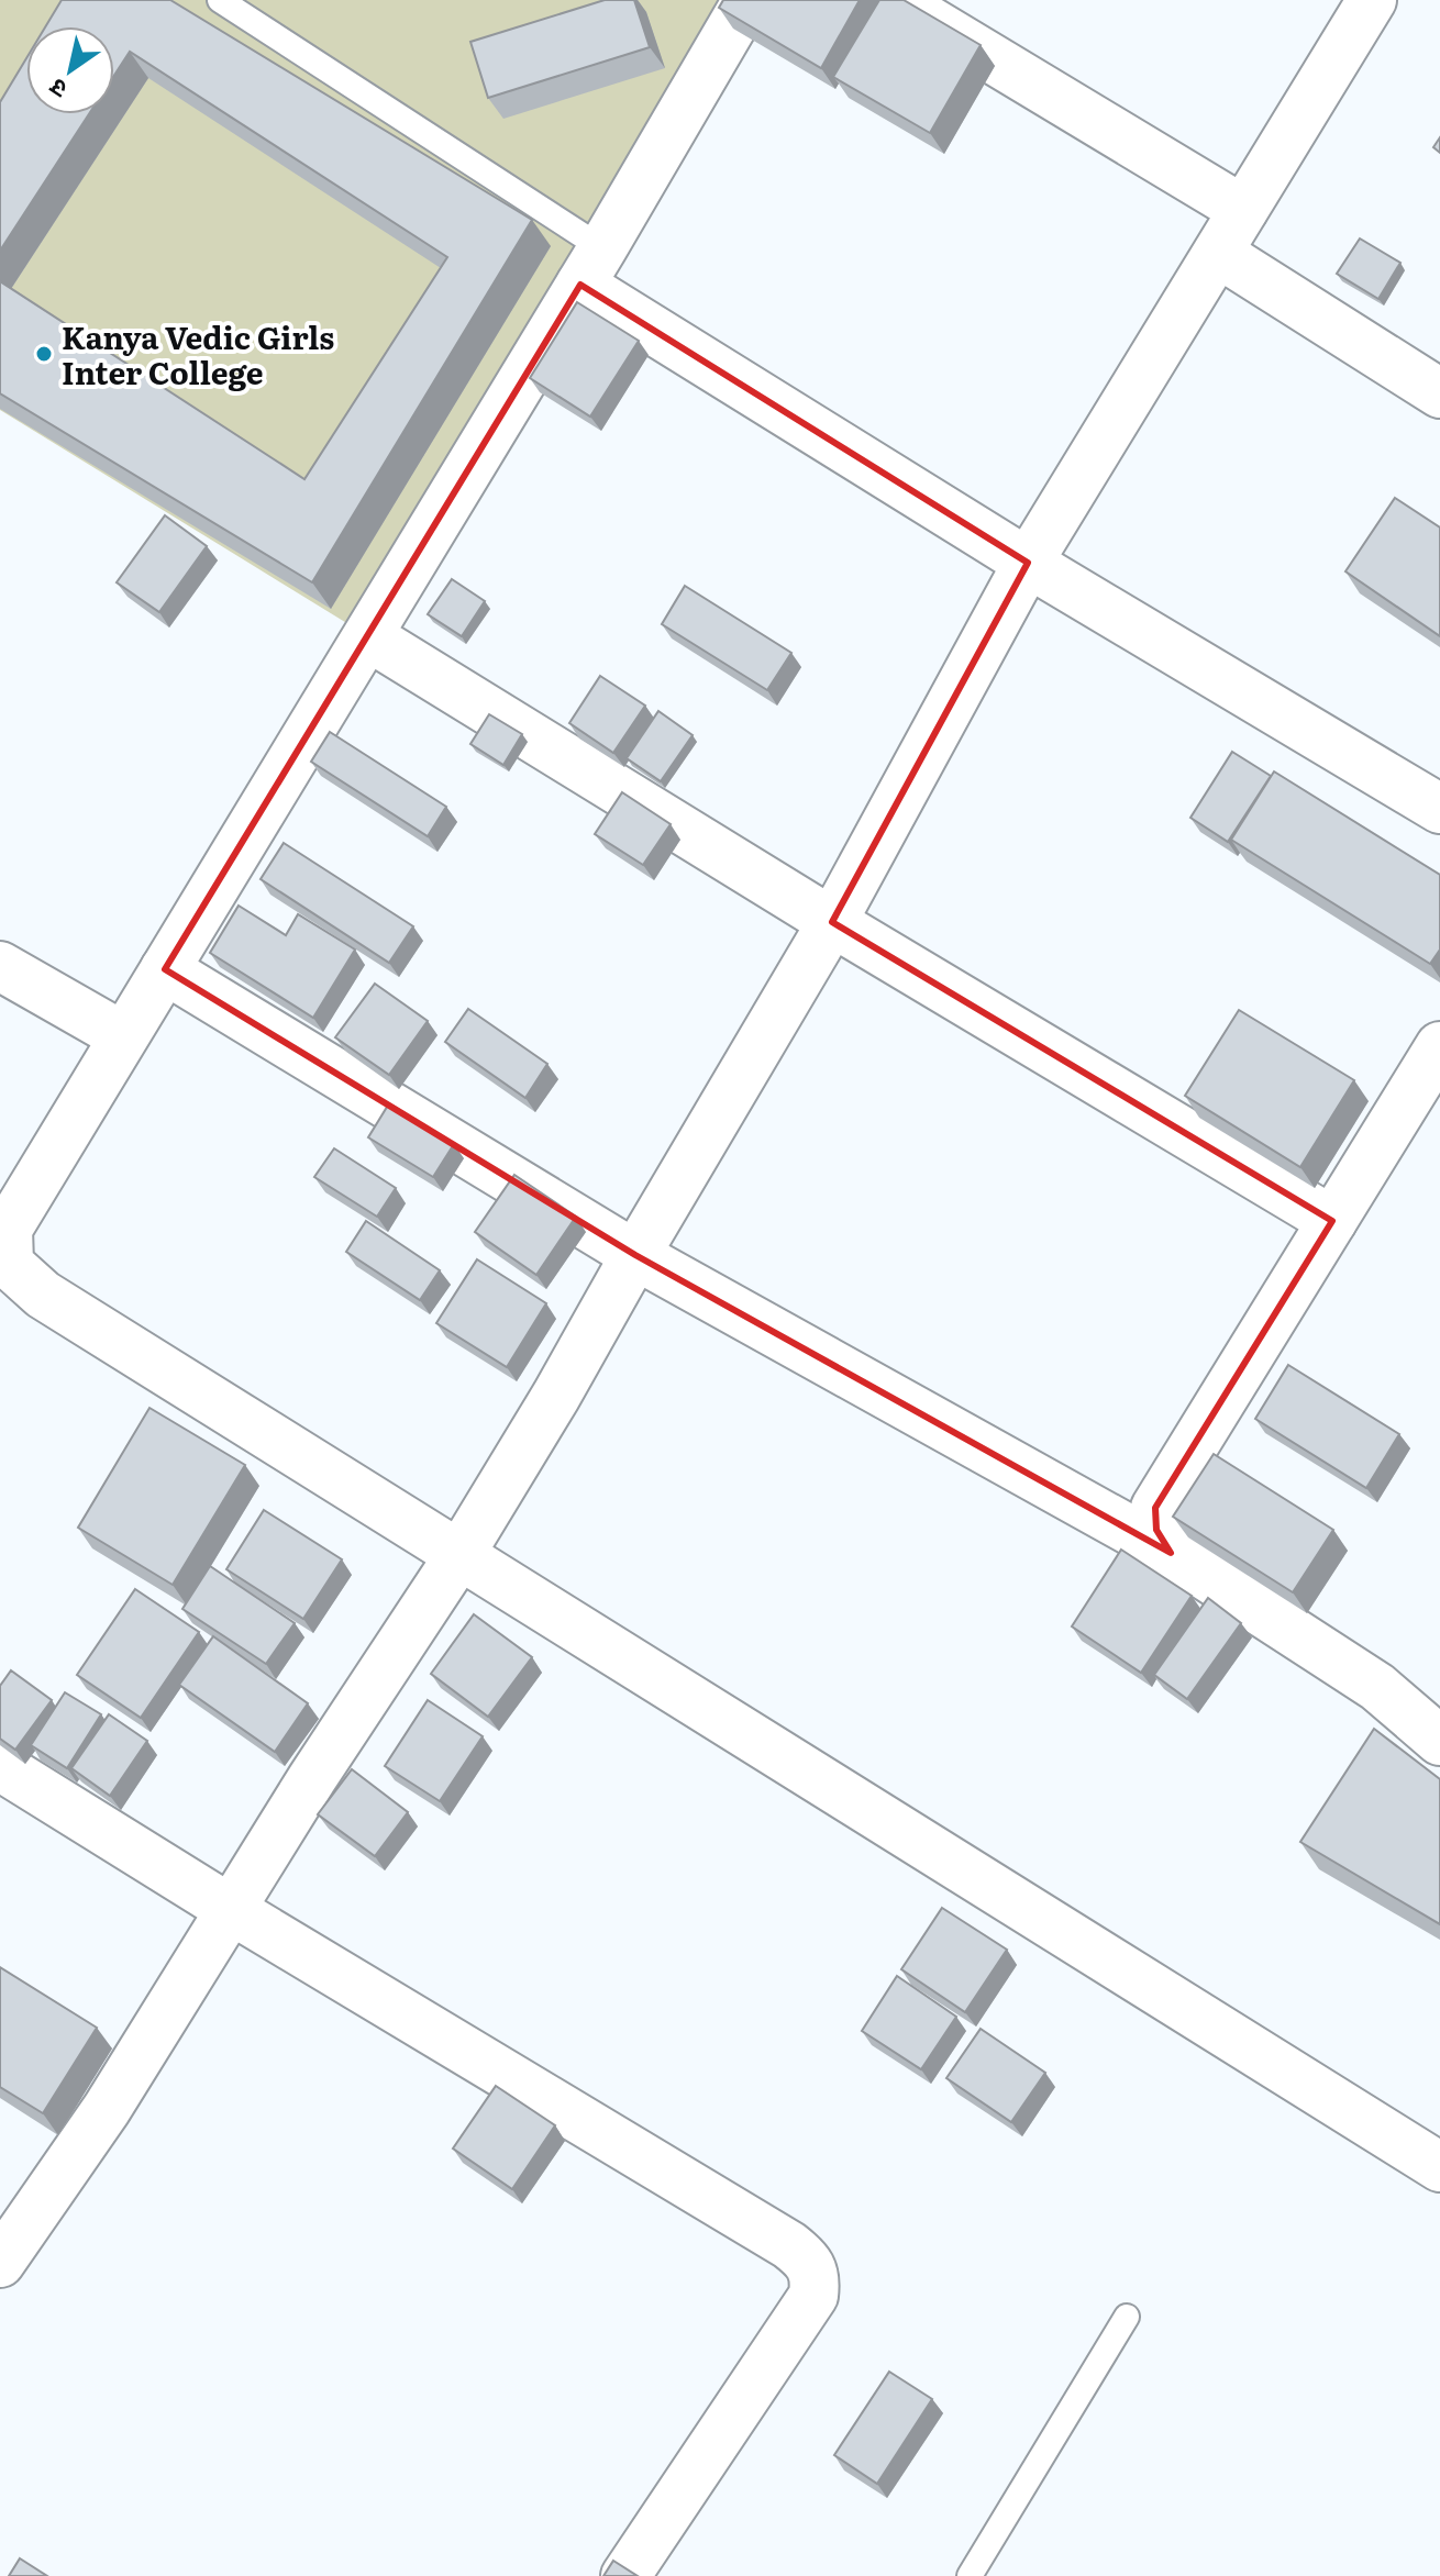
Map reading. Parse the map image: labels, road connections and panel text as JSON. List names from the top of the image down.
{
  "places": ["Kanya Vedic Girls Inter College"],
  "north": "bottom left"
}
